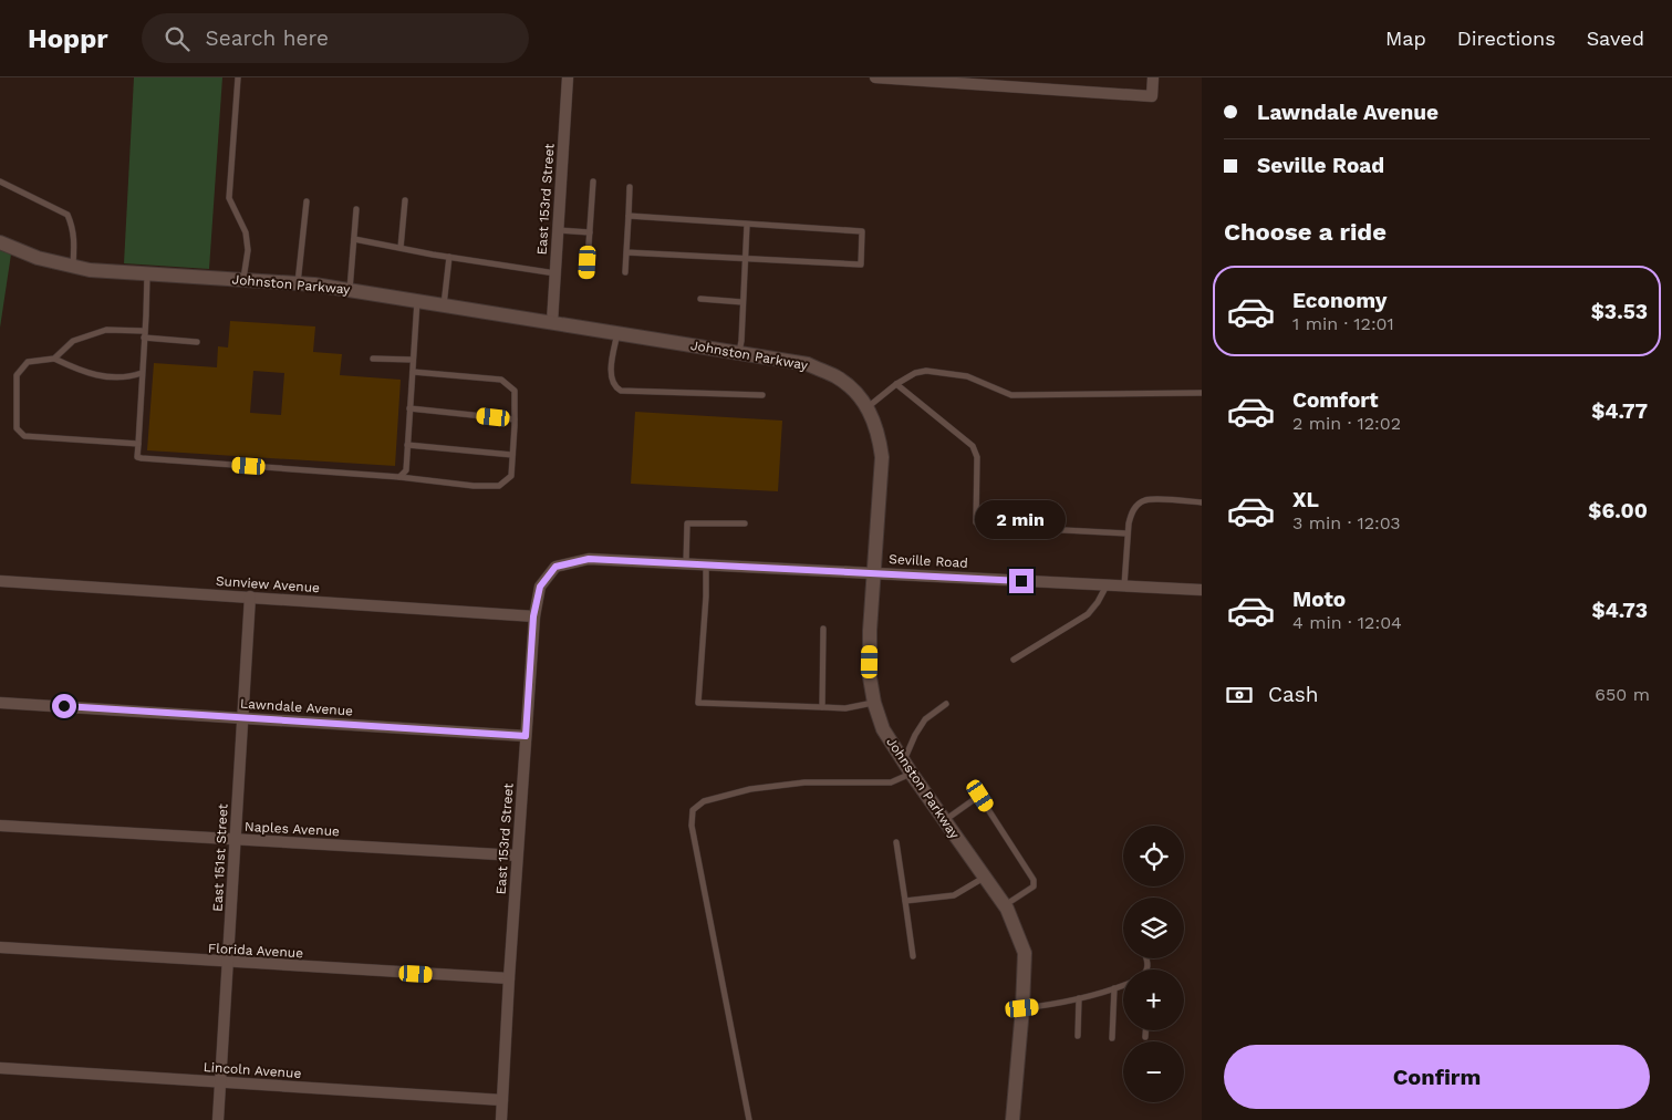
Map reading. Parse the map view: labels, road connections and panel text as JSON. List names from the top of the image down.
{
  "streets": {
    "street": [
      "East 153rd Street",
      "Johnston Parkway",
      "Seville Road",
      "Sunview Avenue",
      "Lawndale Avenue",
      "Naples Avenue",
      "East 151st Street",
      "Florida Avenue",
      "Lincoln Avenue"
    ]
  },
  "crossings": [
    ["East 153rd Street", "Johnston Parkway"],
    ["East 153rd Street", "Seville Road"],
    ["East 153rd Street", "Sunview Avenue"],
    ["East 153rd Street", "Lawndale Avenue"],
    ["East 153rd Street", "Naples Avenue"],
    ["East 153rd Street", "Florida Avenue"],
    ["East 153rd Street", "Lincoln Avenue"],
    ["Johnston Parkway", "Seville Road"],
    ["Sunview Avenue", "East 151st Street"],
    ["Lawndale Avenue", "East 151st Street"],
    ["Naples Avenue", "East 151st Street"],
    ["East 151st Street", "Florida Avenue"],
    ["East 151st Street", "Lincoln Avenue"]
  ],
  "page": {
    "header": "Hoppr",
    "search": "Search here",
    "nav": ["Map", "Directions", "Saved"],
    "banner": ["Lawndale Avenue", "Seville Road"],
    "heading": "Choose a ride",
    "list": [
      {
        "name": "Economy",
        "note": "1 min · 12:01",
        "value": "$3.53"
      },
      {
        "name": "Comfort",
        "note": "2 min · 12:02",
        "value": "$4.77"
      },
      {
        "name": "XL",
        "note": "3 min · 12:03",
        "value": "$6.00"
      },
      {
        "name": "Moto",
        "note": "4 min · 12:04",
        "value": "$4.73"
      }
    ],
    "bubble": "2 min",
    "pay": ["Cash", "650 m"],
    "map_buttons": ["+", "−"],
    "buttons": "Confirm"
  }
}
